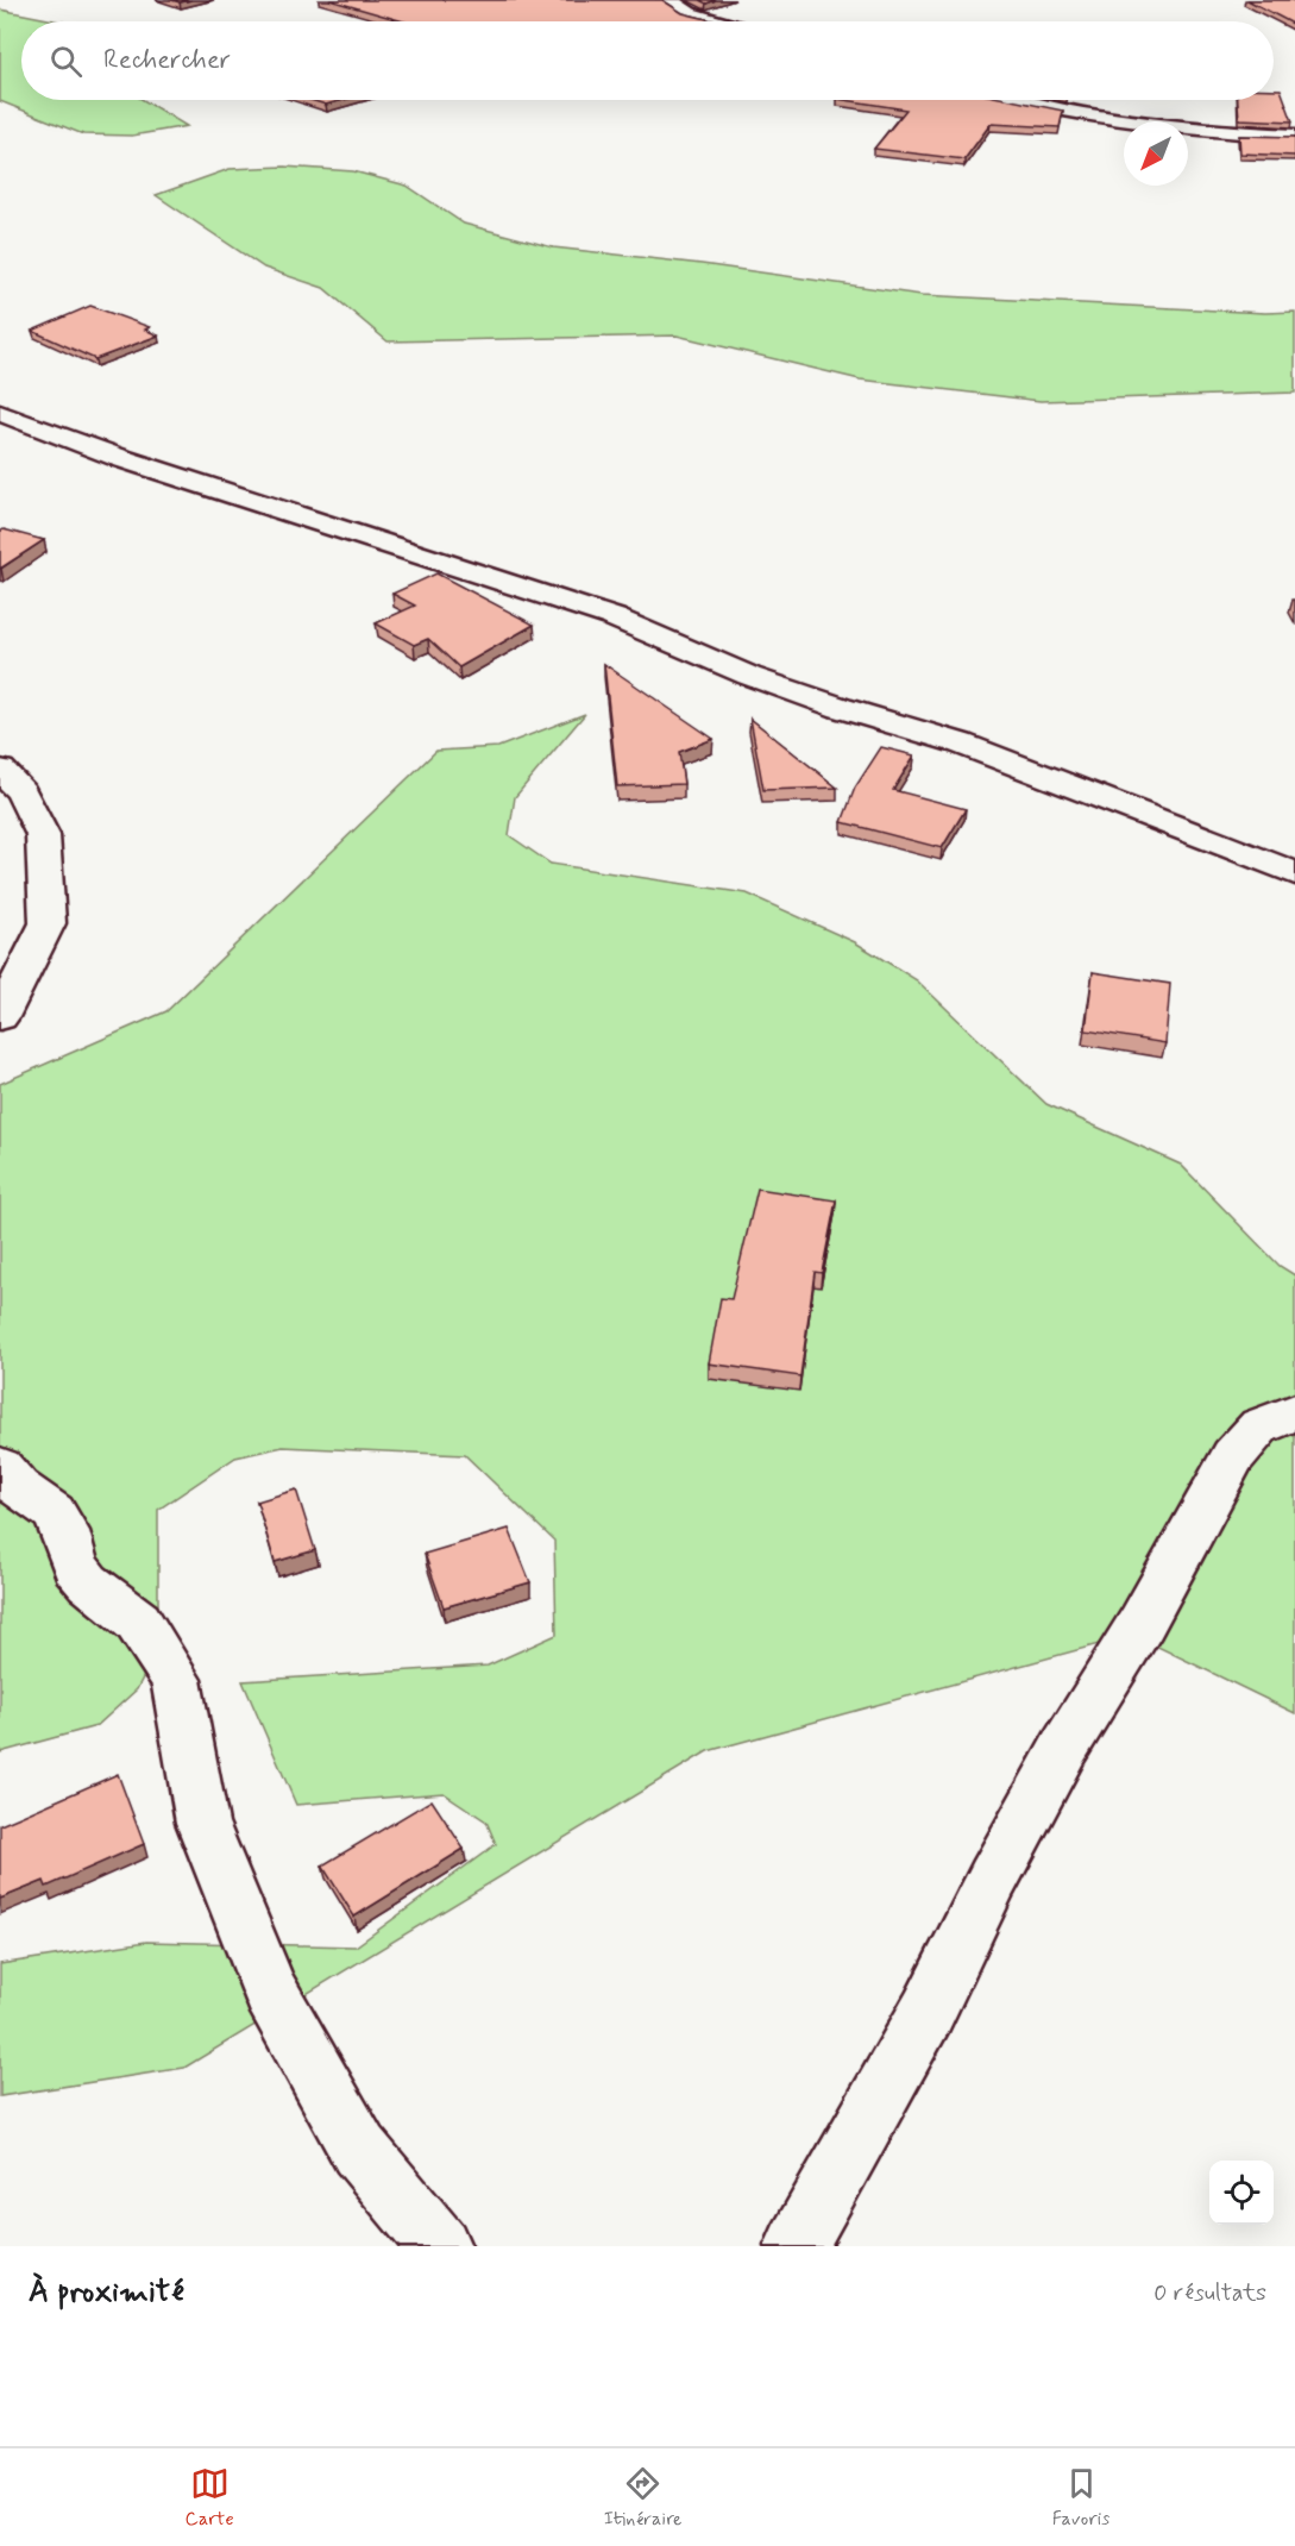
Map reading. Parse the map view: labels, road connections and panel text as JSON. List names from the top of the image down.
{
  "north": "bottom left",
  "page": {
    "search": "Rechercher",
    "heading": ["À proximité", "0 résultats"],
    "nav": ["Carte", "Itinéraire", "Favoris"]
  }
}
